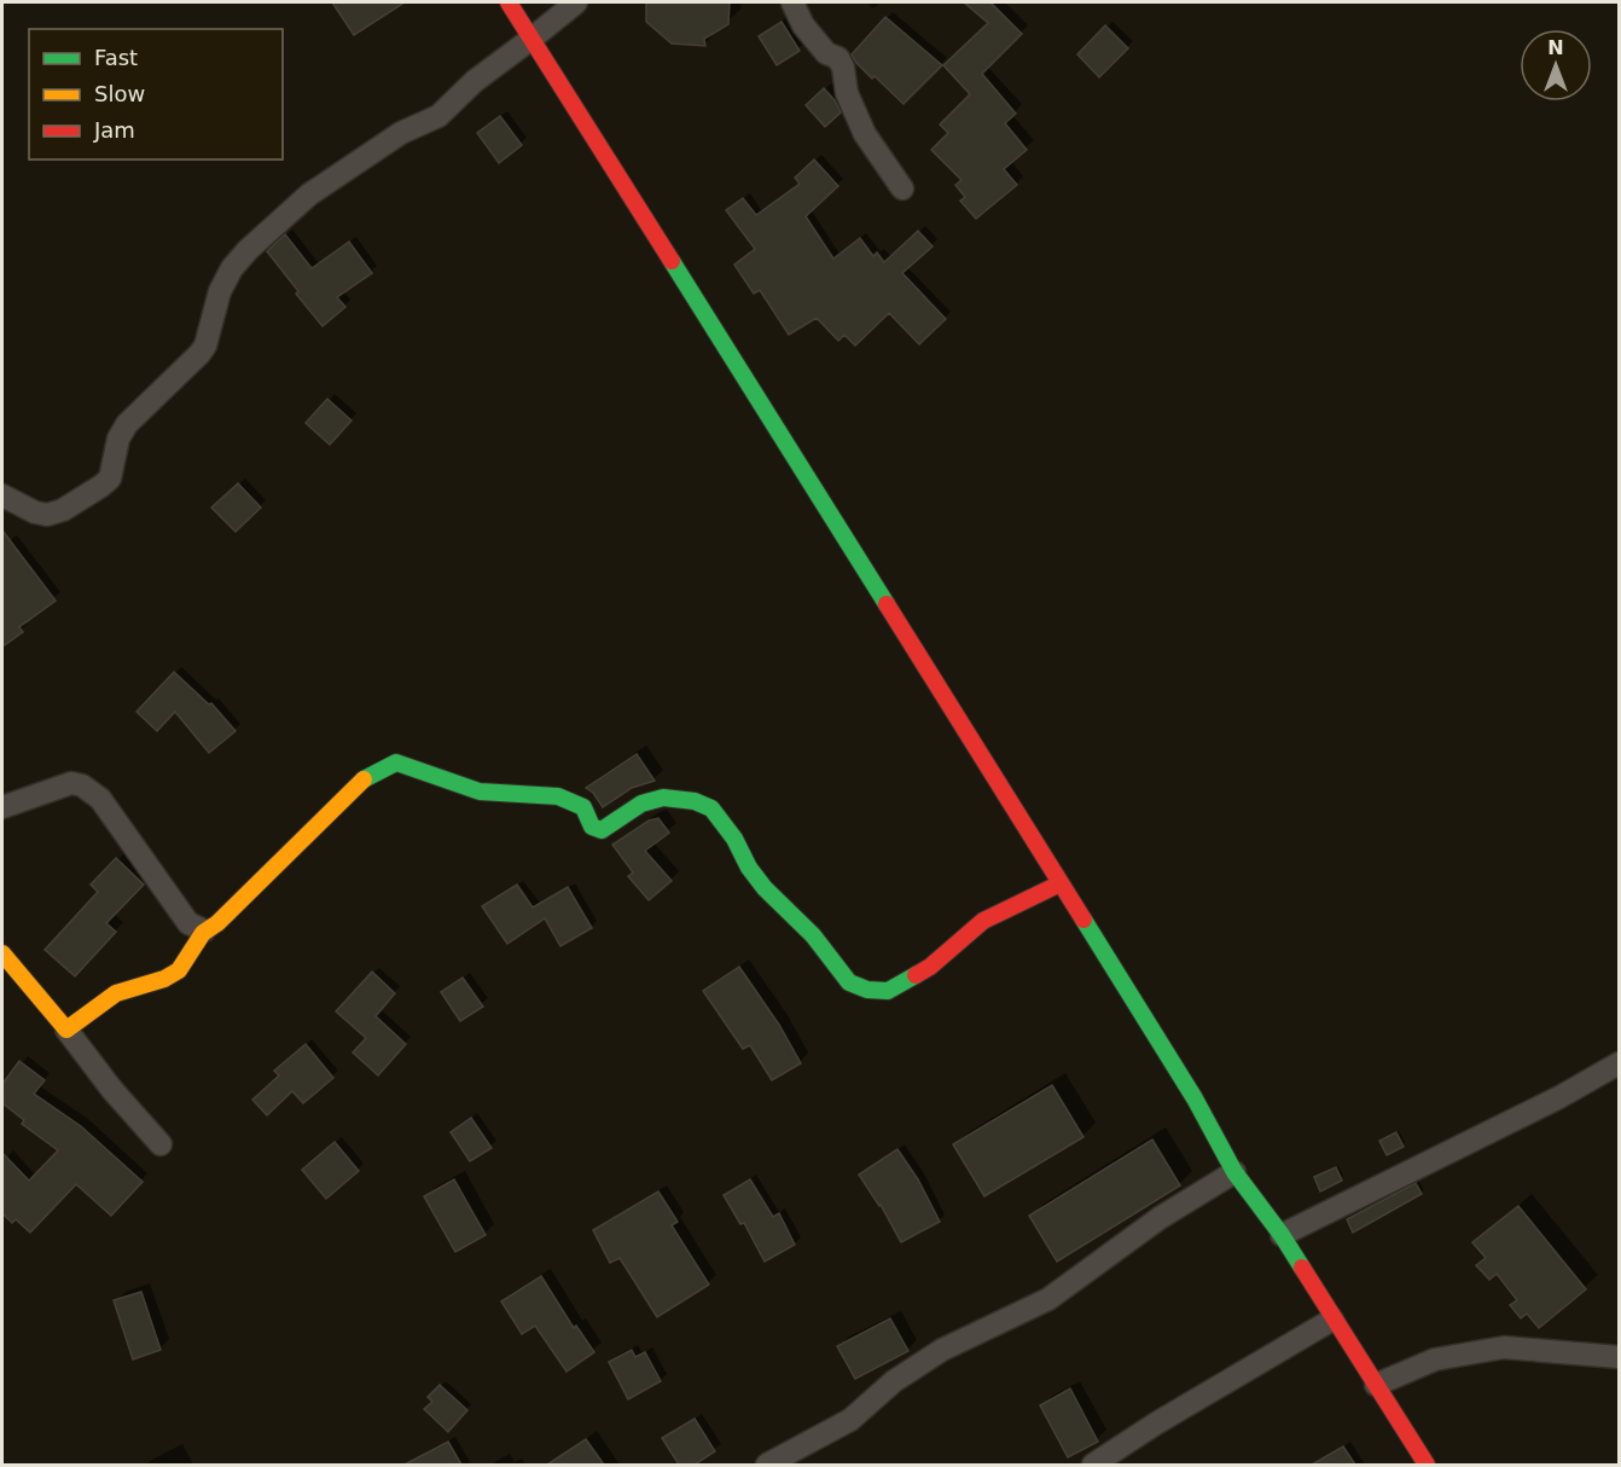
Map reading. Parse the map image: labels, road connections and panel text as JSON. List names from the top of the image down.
{
  "legend": ["Fast", "Slow", "Jam"],
  "north": "top"
}
